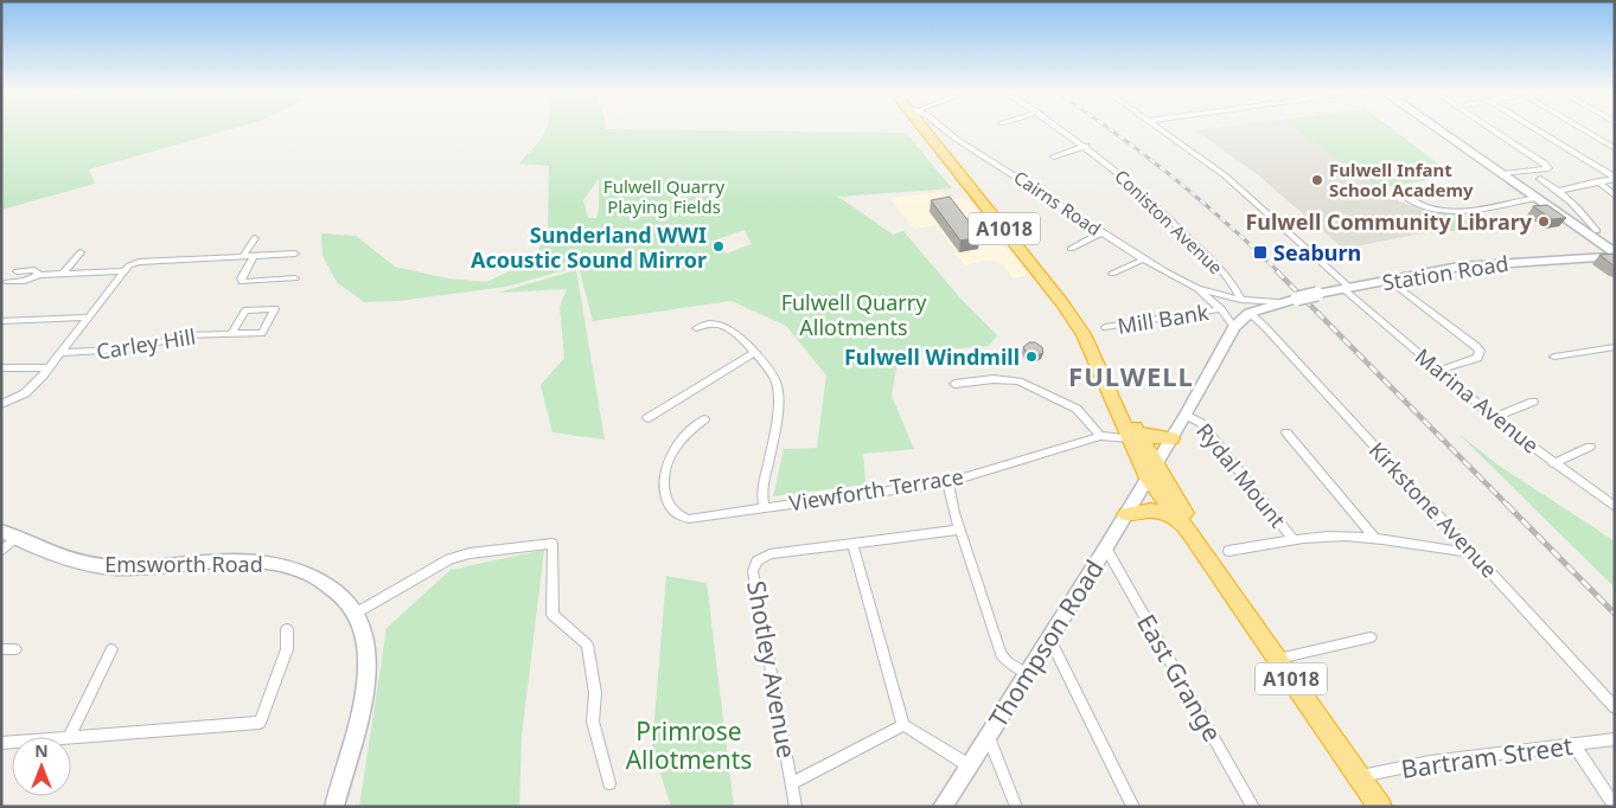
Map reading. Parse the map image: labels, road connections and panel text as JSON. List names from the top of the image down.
{
  "streets": {
    "highway": ["A1018"],
    "main road": ["Station Road", "Emsworth Road", "Thompson Road"],
    "street": [
      "Cairns Road",
      "Coniston Avenue",
      "Mill Bank",
      "Carley Hill",
      "Marina Avenue",
      "Rydal Mount",
      "Viewforth Terrace",
      "Kirkstone Avenue",
      "Shotley Avenue",
      "East Grange",
      "Bartram Street"
    ]
  },
  "crossings": [
    ["Cairns Road", "Coniston Avenue"],
    ["Cairns Road", "Station Road"],
    ["Cairns Road", "Mill Bank"],
    ["Cairns Road", "Thompson Road"],
    ["A1018", "Viewforth Terrace"],
    ["A1018", "Thompson Road"],
    ["A1018", "Bartram Street"],
    ["Station Road", "Marina Avenue"],
    ["Station Road", "Kirkstone Avenue"],
    ["Station Road", "Thompson Road"],
    ["Rydal Mount", "Thompson Road"],
    ["Kirkstone Avenue", "Thompson Road"],
    ["Thompson Road", "East Grange"]
  ],
  "districts": ["FULWELL"],
  "parks": ["Fulwell Quarry Playing Fields", "Fulwell Quarry Allotments", "Primrose Allotments"],
  "places": {
    "other": [
      "Fulwell Infant School Academy",
      "Fulwell Community Library",
      "Sunderland WWI Acoustic Sound Mirror",
      "Fulwell Windmill"
    ],
    "transit": ["Seaburn"]
  },
  "north": "top"
}
